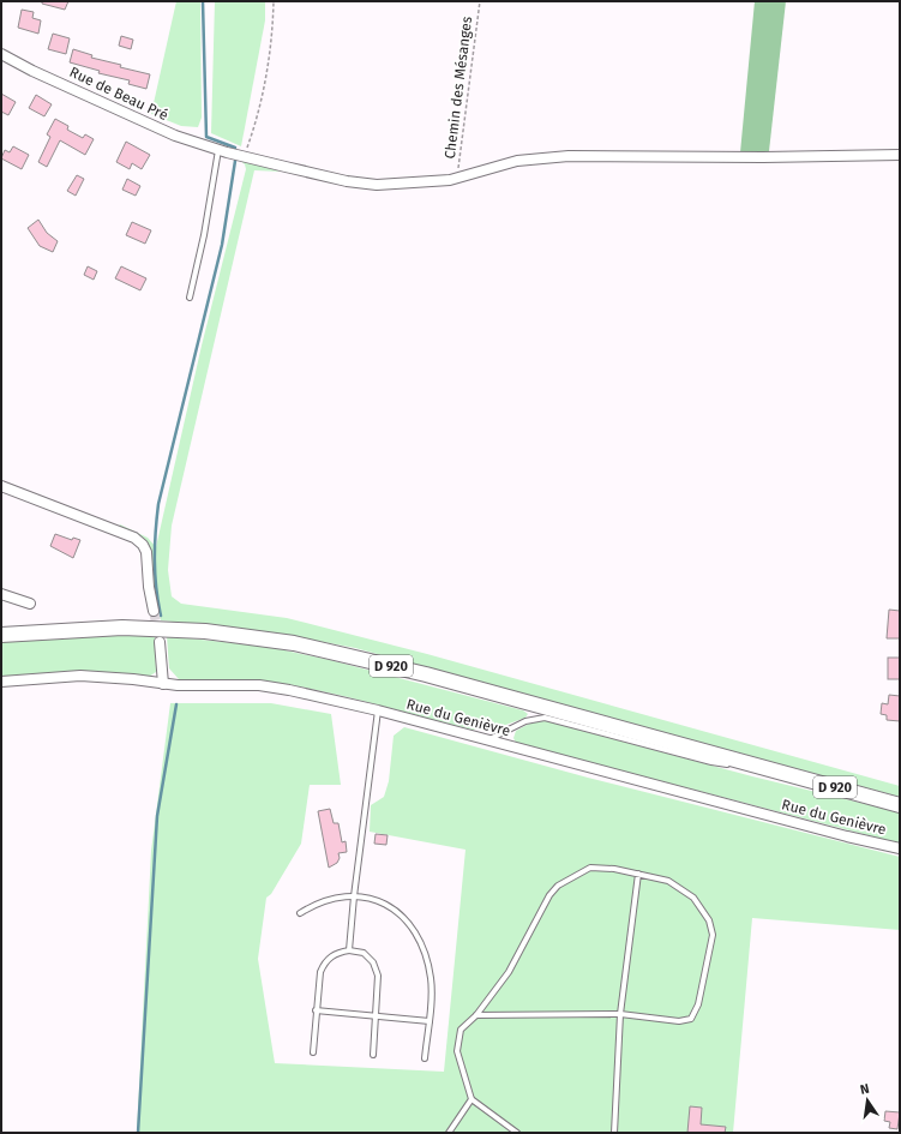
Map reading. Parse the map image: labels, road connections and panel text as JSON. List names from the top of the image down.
{
  "streets": {
    "main road": ["D 920"],
    "street": ["Rue de Beau Pré", "Rue du Genièvre"],
    "path": ["Chemin des Mésanges"]
  },
  "crossings": [
    ["Chemin des Mésanges", "Rue de Beau Pré"]
  ],
  "north": "top"
}
